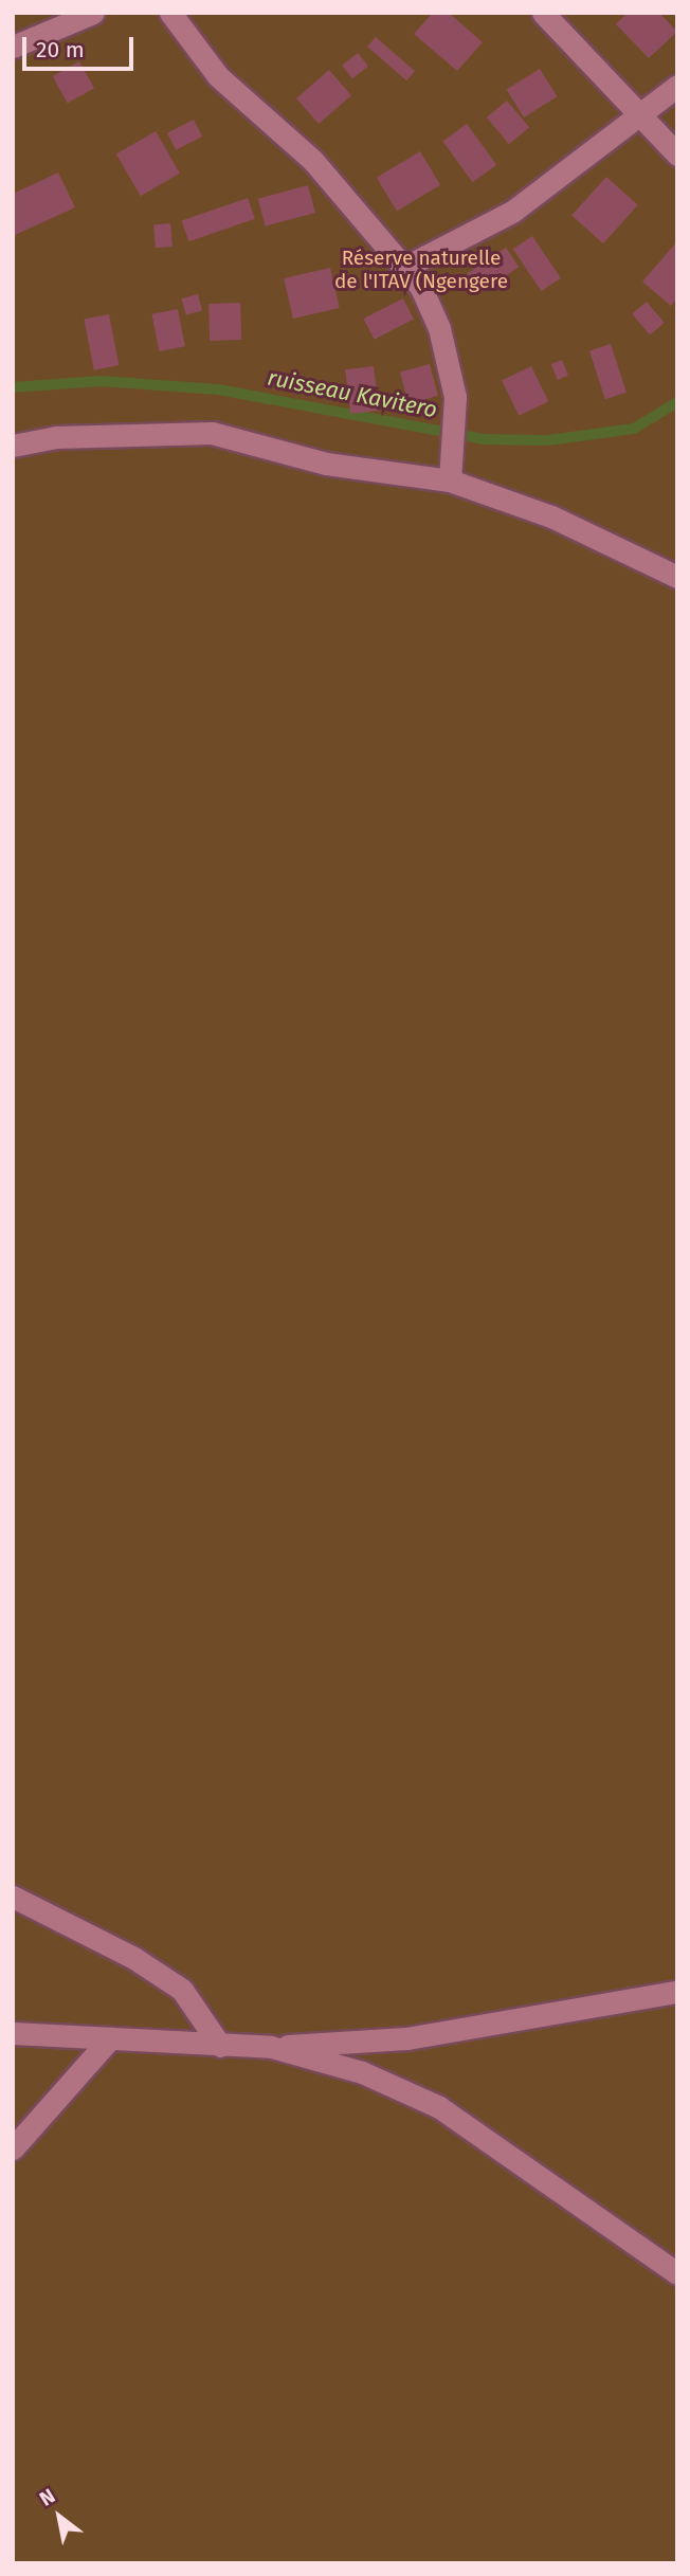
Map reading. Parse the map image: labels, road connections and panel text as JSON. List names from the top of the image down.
{
  "water": ["ruisseau Kavitero"],
  "parks": ["Réserve naturelle de l'ITAV (Ngengere"],
  "scale_bar": "20 m",
  "north": "top left"
}
